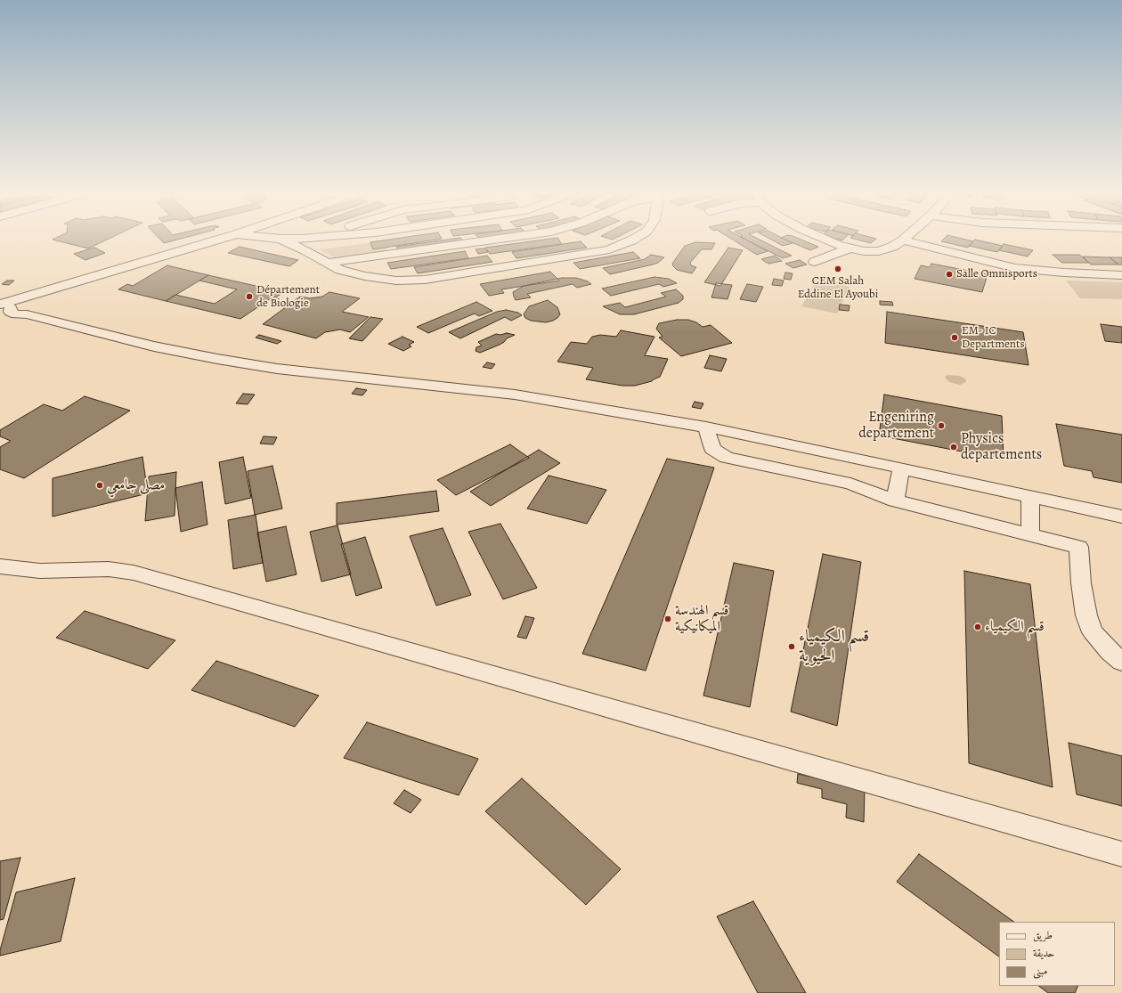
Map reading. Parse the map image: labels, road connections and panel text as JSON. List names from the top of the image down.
{
  "places": [
    "CEM Salah Eddine El Ayoubi",
    "Salle Omnisports",
    "Département de Biologie",
    "EM- IC Departments",
    "Engeniring departement",
    "Physics departements",
    "مصلى جامعي",
    "قسم الهندسة الميكانيكية",
    "قسم الكيمياء",
    "قسم الكيمياء الحيوية"
  ],
  "legend": ["طريق", "حديقة", "مبنى"]
}
